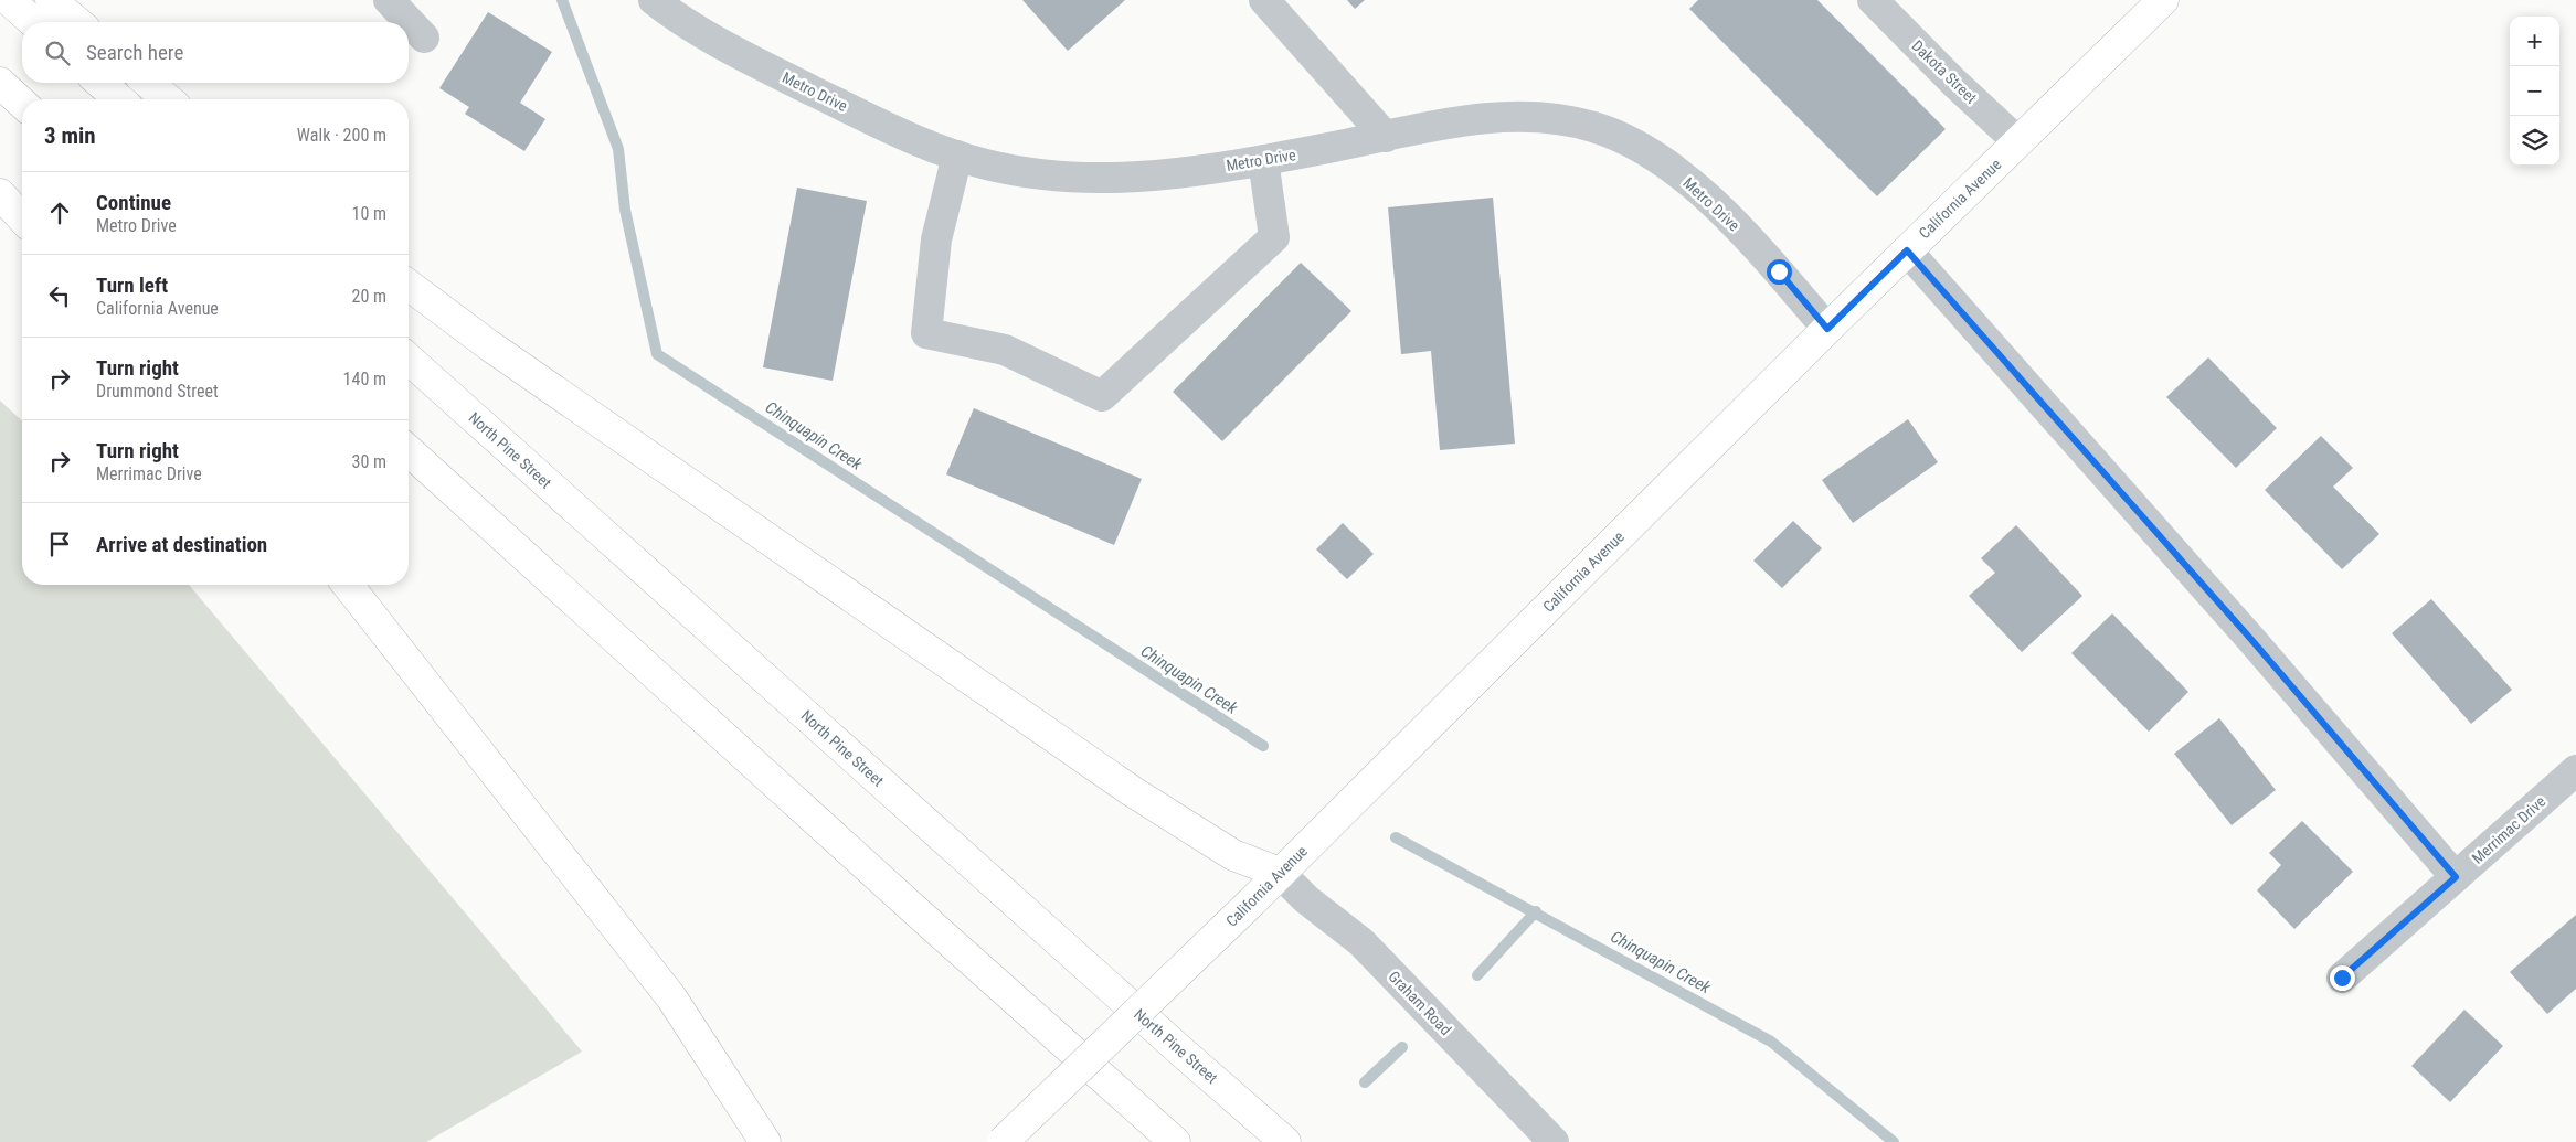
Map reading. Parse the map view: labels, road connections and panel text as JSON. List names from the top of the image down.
{
  "streets": {
    "main road": ["California Avenue", "North Pine Street"],
    "street": [
      "Dakota Street",
      "Metro Drive",
      "Merrimac Drive",
      "Graham Road"
    ]
  },
  "crossings": [
    ["Dakota Street", "California Avenue"],
    ["Metro Drive", "California Avenue"],
    ["California Avenue", "Graham Road"]
  ],
  "water": ["Chinquapin Creek"],
  "page": {
    "map_buttons": ["+", "−"],
    "search": "Search here",
    "heading": ["3 min", "Walk · 200 m"],
    "list": [
      ["Continue", "Metro Drive", "10 m"],
      ["Turn left", "California Avenue", "20 m"],
      ["Turn right", "Drummond Street", "140 m"],
      ["Turn right", "Merrimac Drive", "30 m"],
      "Arrive at destination"
    ]
  }
}
